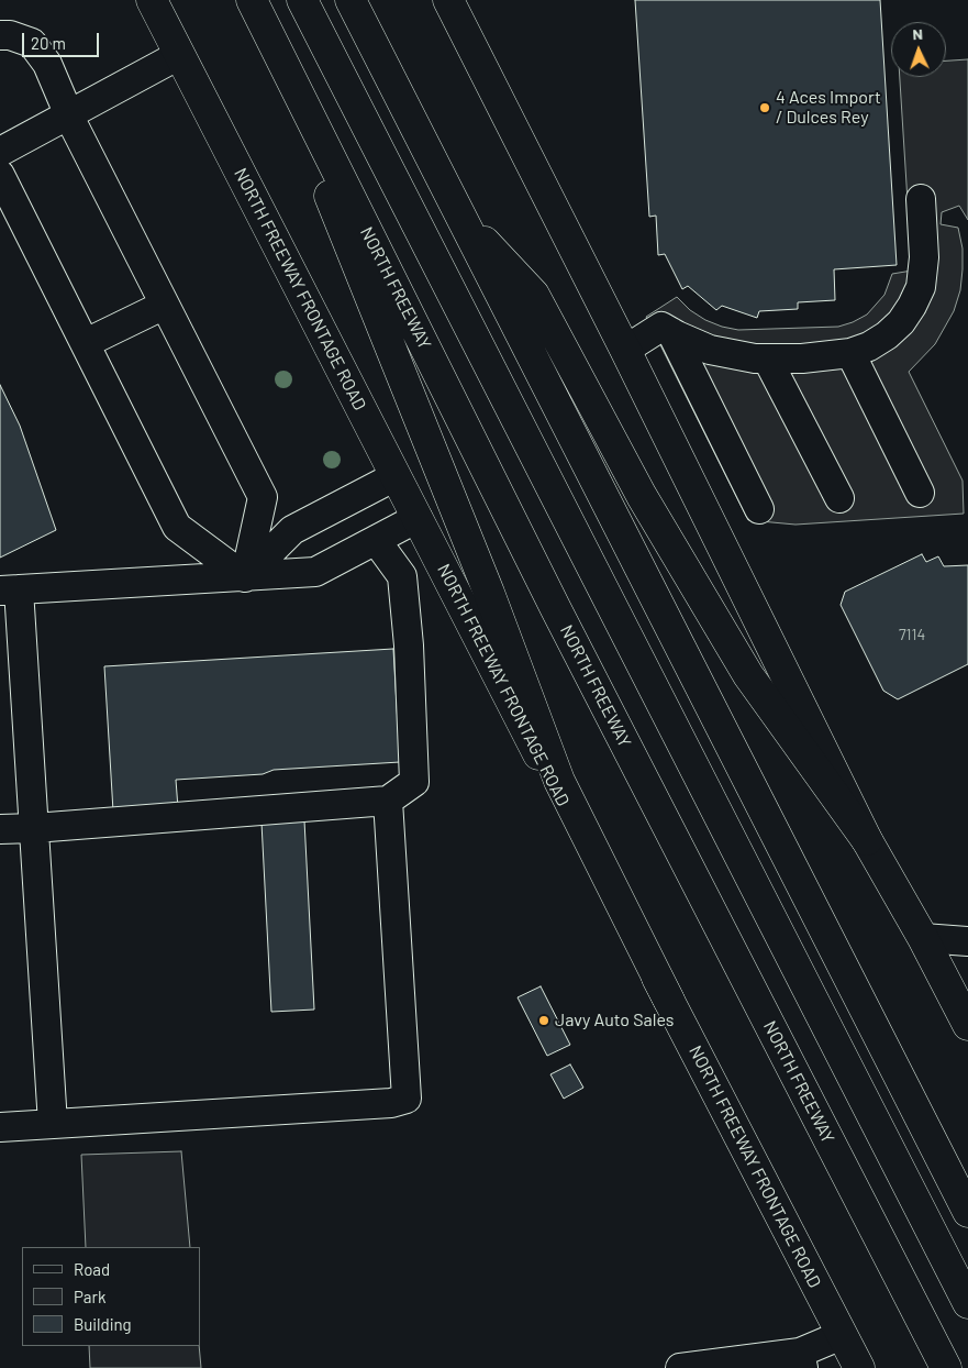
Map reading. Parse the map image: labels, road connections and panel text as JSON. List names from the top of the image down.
{
  "streets": {
    "main road": ["NORTH FREEWAY", "NORTH FREEWAY FRONTAGE ROAD"]
  },
  "places": ["4 Aces Import / Dulces Rey", "Javy Auto Sales"],
  "house_numbers": ["7114"],
  "legend": ["Road", "Park", "Building"],
  "scale_bar": "20 m",
  "north": "top"
}
